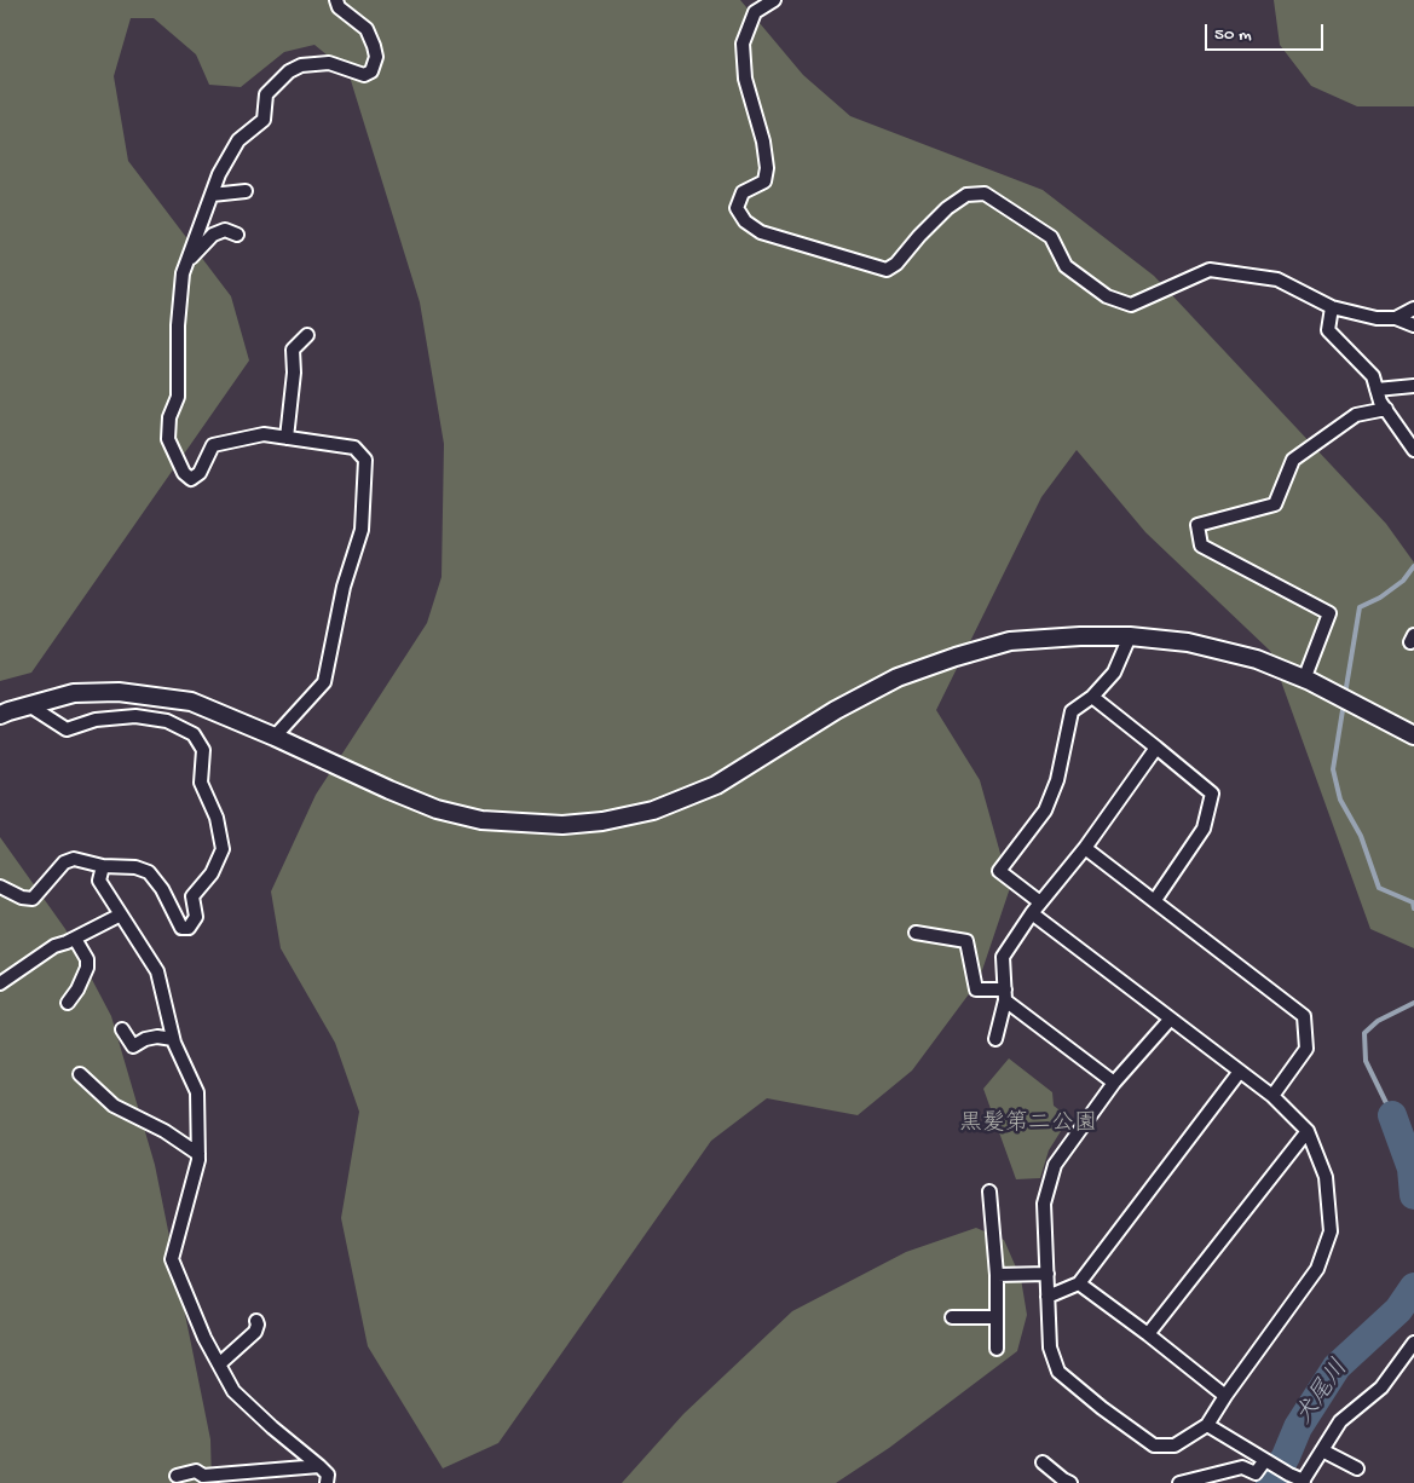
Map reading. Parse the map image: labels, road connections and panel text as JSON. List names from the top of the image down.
{
  "water": ["犬尾川"],
  "parks": ["黒髪第二公園"],
  "scale_bar": "50 m"
}
